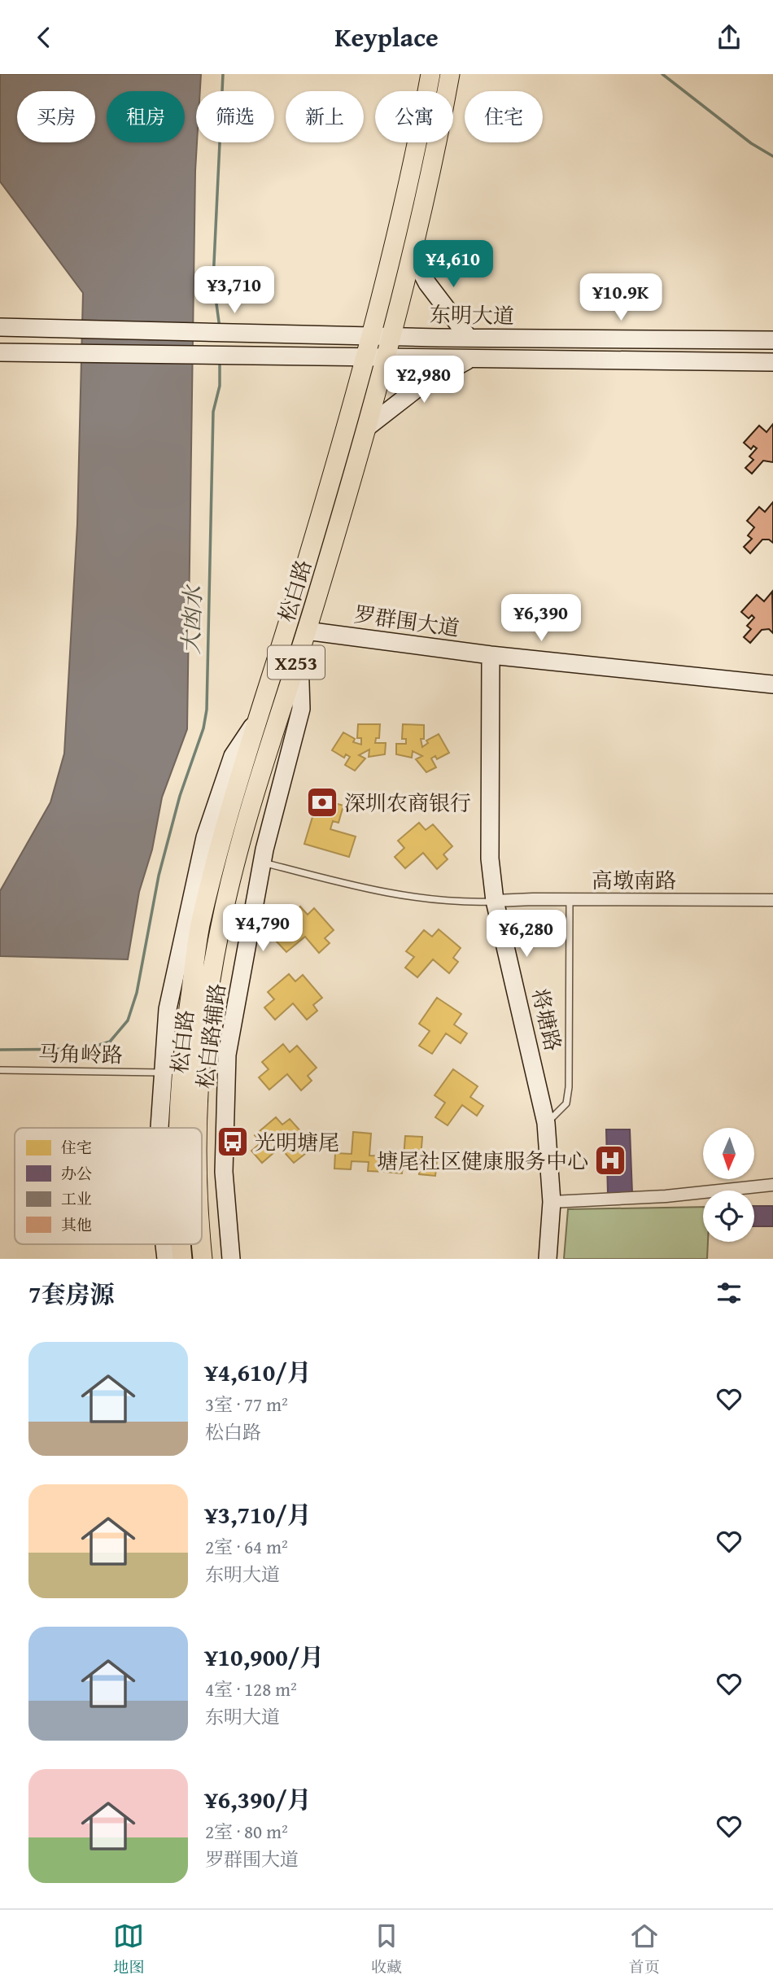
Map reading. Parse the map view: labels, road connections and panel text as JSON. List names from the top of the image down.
{
  "streets": {
    "main road": [
      "东明大道",
      "松白路",
      "罗群围大道",
      "X253",
      "将塘路",
      "松白路辅路"
    ],
    "street": ["高墩南路"],
    "lane": ["马角岭路"]
  },
  "crossings": [
    ["东明大道", "松白路"],
    ["松白路", "罗群围大道"],
    ["松白路", "松白路辅路"],
    ["罗群围大道", "将塘路"],
    ["高墩南路", "将塘路"],
    ["松白路辅路", "马角岭路"]
  ],
  "water": ["大凼水"],
  "places": {
    "bank": ["深圳农商银行"],
    "bus stop": ["光明塘尾"],
    "hospital": ["塘尾社区健康服务中心"]
  },
  "legend": [
    "住宅",
    "办公",
    "工业",
    "其他"
  ],
  "north": "bottom",
  "page": {
    "header": "Keyplace",
    "chip": [
      "买房",
      "租房",
      "筛选",
      "新上",
      "公寓",
      "住宅"
    ],
    "price": [
      "¥4,610",
      "¥3,710",
      "¥10.9K",
      "¥2,980",
      "¥6,390",
      "¥4,790",
      "¥6,280"
    ],
    "heading": "7套房源",
    "list": [
      {
        "name": "¥4,610/月",
        "note": "3室 · 77 m² · 松白路"
      },
      {
        "name": "¥3,710/月",
        "note": "2室 · 64 m² · 东明大道"
      },
      {
        "name": "¥10,900/月",
        "note": "4室 · 128 m² · 东明大道"
      },
      {
        "name": "¥6,390/月",
        "note": "2室 · 80 m² · 罗群围大道"
      }
    ],
    "tabs": ["地图", "收藏", "首页"]
  }
}
